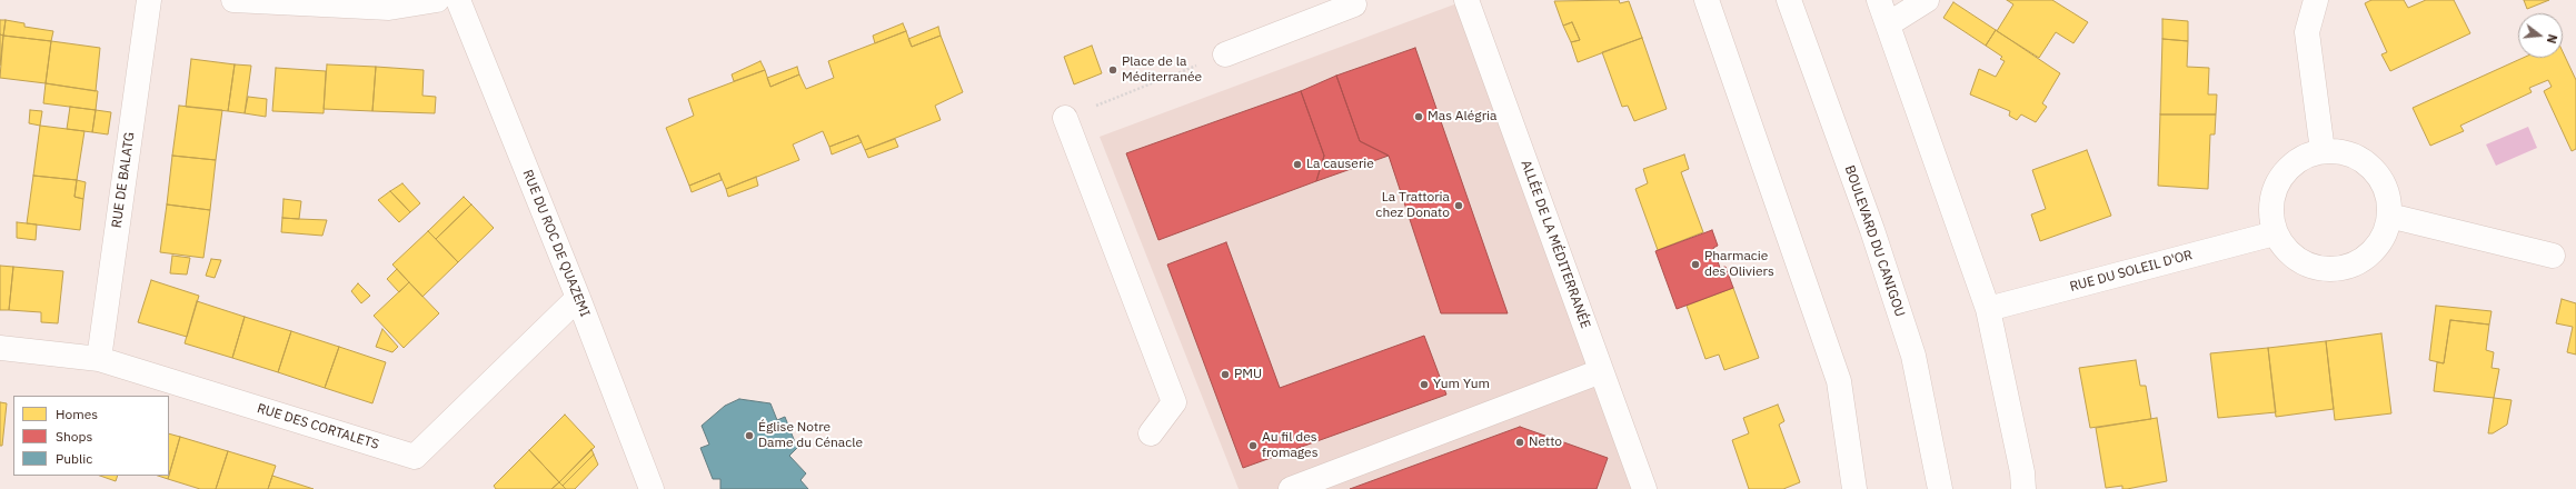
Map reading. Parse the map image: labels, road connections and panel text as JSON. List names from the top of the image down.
{
  "streets": {
    "street": [
      "RUE DE BALATG",
      "BOULEVARD DU CANIGOU",
      "RUE DU ROC DE QUAZEMI",
      "ALLÉE DE LA MÉDITERRANÉE",
      "RUE DU SOLEIL D'OR",
      "RUE DES CORTALETS"
    ]
  },
  "crossings": [
    ["RUE DE BALATG", "RUE DES CORTALETS"],
    ["RUE DU ROC DE QUAZEMI", "RUE DES CORTALETS"]
  ],
  "places": [
    "Place de la Méditerranée",
    "Mas Alégria",
    "La causerie",
    "La Trattoria chez Donato",
    "Pharmacie des Oliviers",
    "PMU",
    "Yum Yum",
    "Église Notre Dame du Cénacle",
    "Netto",
    "Au fil des fromages"
  ],
  "legend": ["Homes", "Shops", "Public"],
  "north": "right"
}
